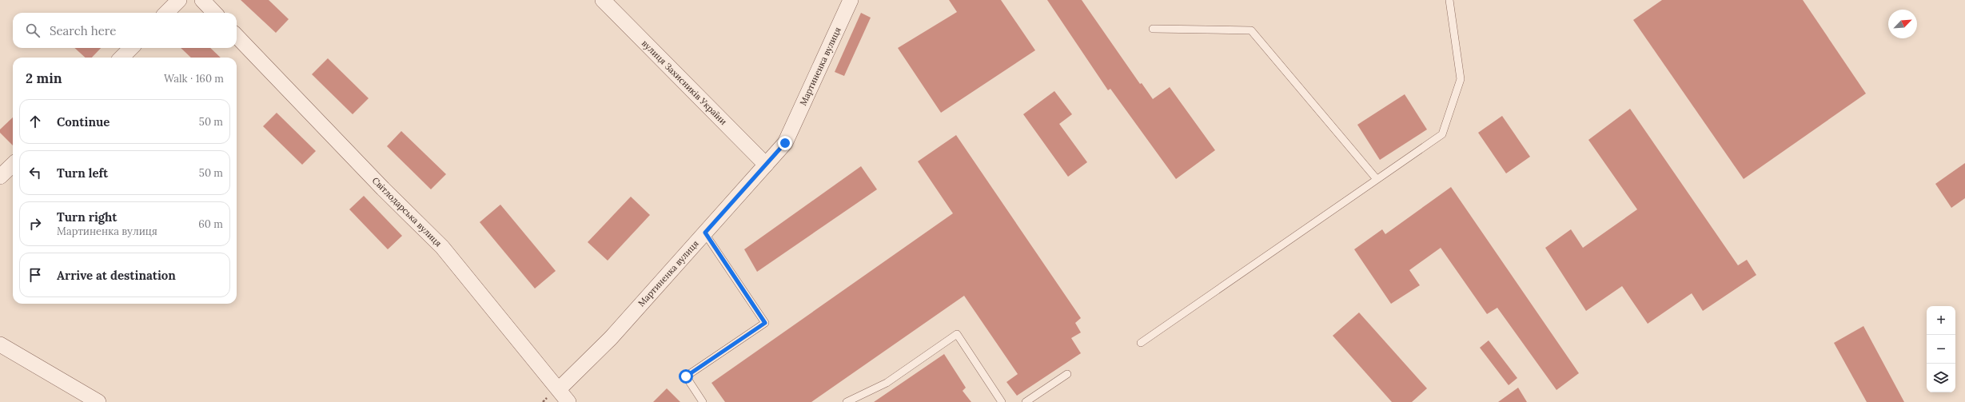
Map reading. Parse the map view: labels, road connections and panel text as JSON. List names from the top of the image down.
{
  "streets": {
    "street": ["Мартиненка вулиця", "вулиця Захисників України", "Світлодарська вулиця"]
  },
  "crossings": [
    ["Мартиненка вулиця", "вулиця Захисників України"],
    ["Мартиненка вулиця", "Світлодарська вулиця"]
  ],
  "north": "top right",
  "page": {
    "search": "Search here",
    "heading": ["2 min", "Walk · 160 m"],
    "list": [
      ["Continue", "50 m"],
      ["Turn left", "50 m"],
      ["Turn right", "Мартиненка вулиця", "60 m"],
      "Arrive at destination"
    ],
    "map_buttons": ["+", "−"]
  }
}
